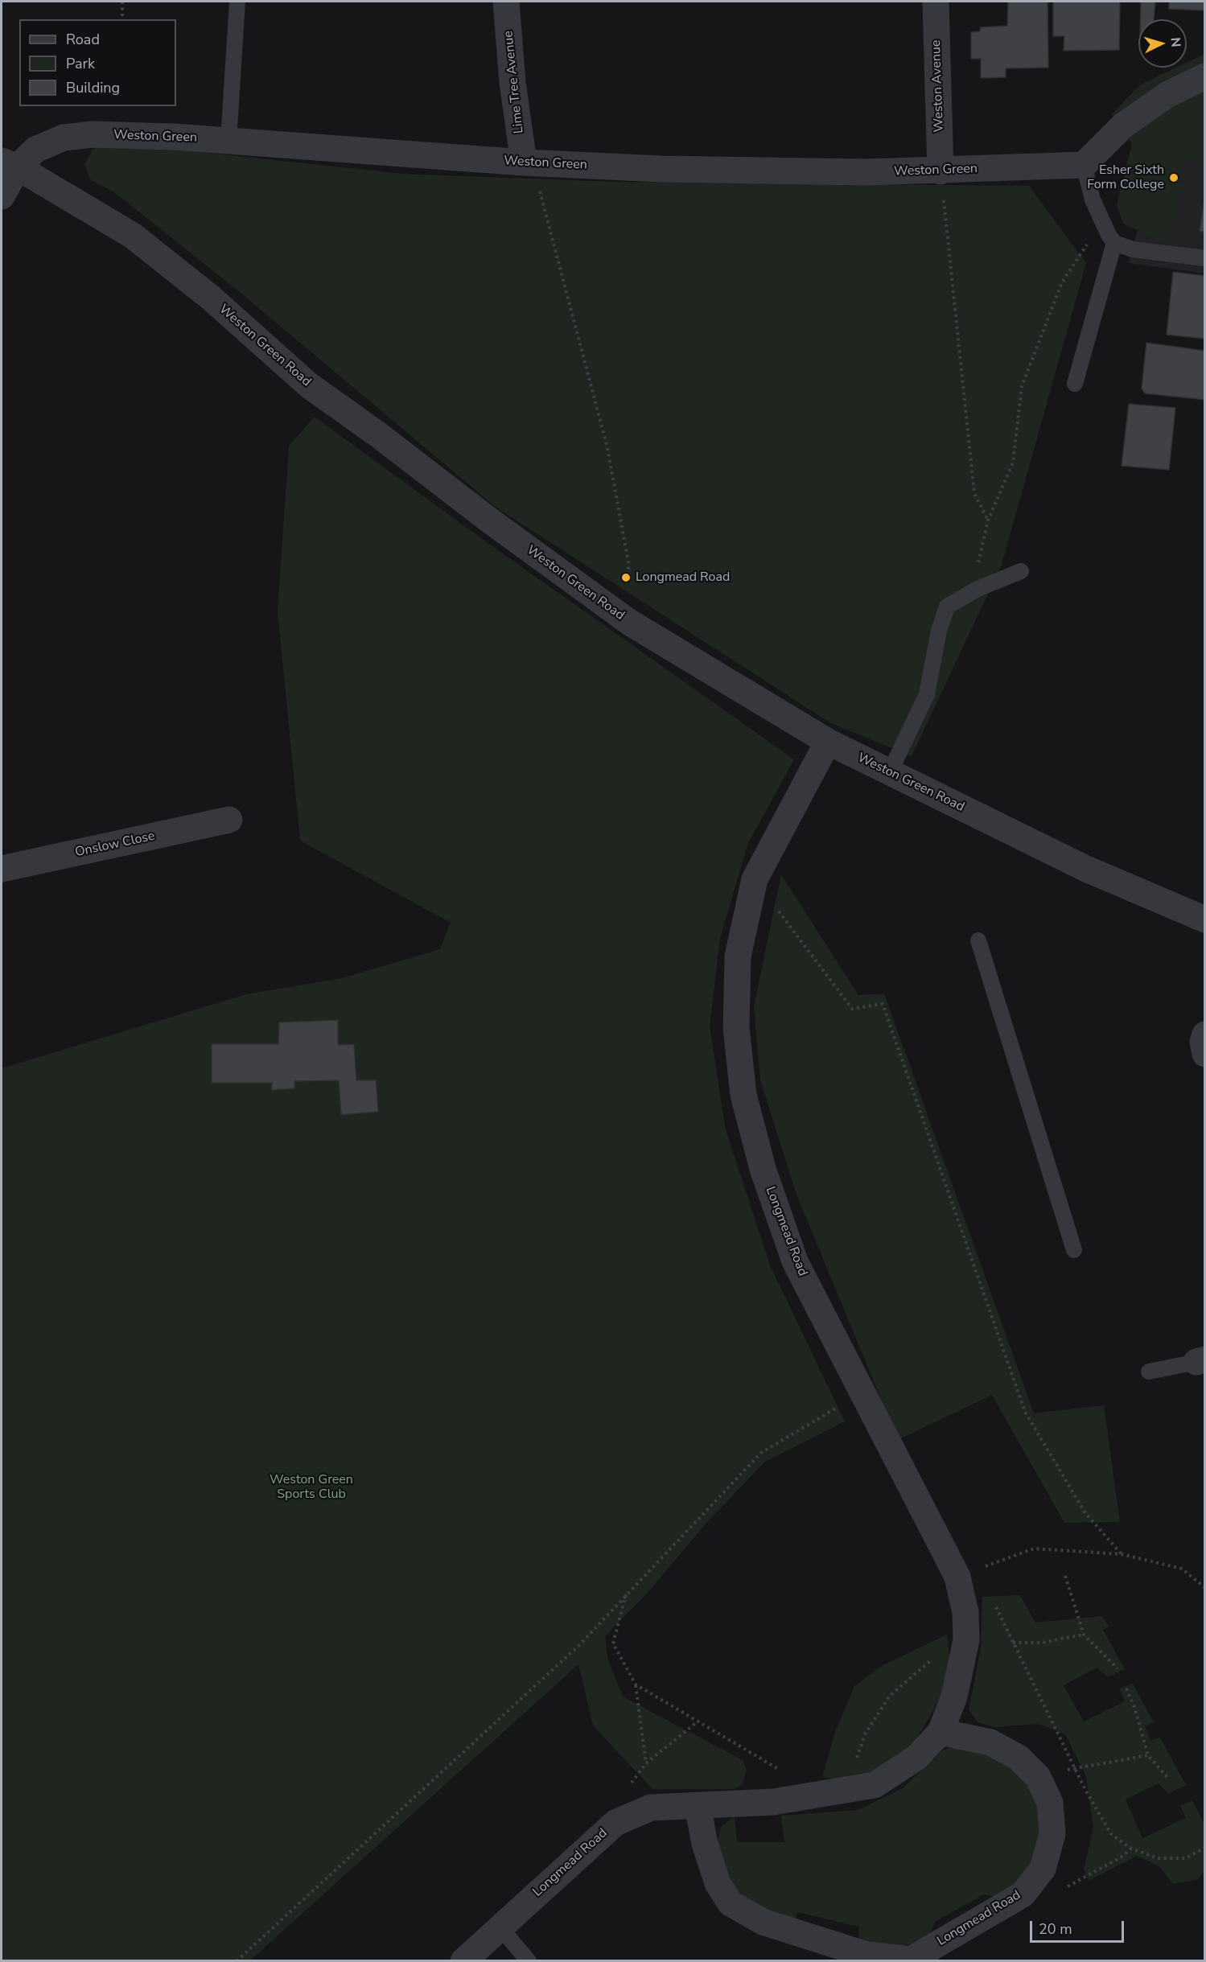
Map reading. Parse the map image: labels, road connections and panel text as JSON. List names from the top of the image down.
{
  "streets": {
    "street": [
      "Lime Tree Avenue",
      "Weston Avenue",
      "Weston Green",
      "Weston Green Road",
      "Onslow Close",
      "Longmead Road"
    ]
  },
  "crossings": [
    ["Lime Tree Avenue", "Weston Green"],
    ["Weston Avenue", "Weston Green"],
    ["Weston Green", "Weston Green Road"],
    ["Weston Green Road", "Longmead Road"]
  ],
  "parks": ["Weston Green Sports Club"],
  "places": ["Esher Sixth Form College", "Longmead Road"],
  "legend": ["Road", "Park", "Building"],
  "scale_bar": "20 m",
  "north": "right"
}
